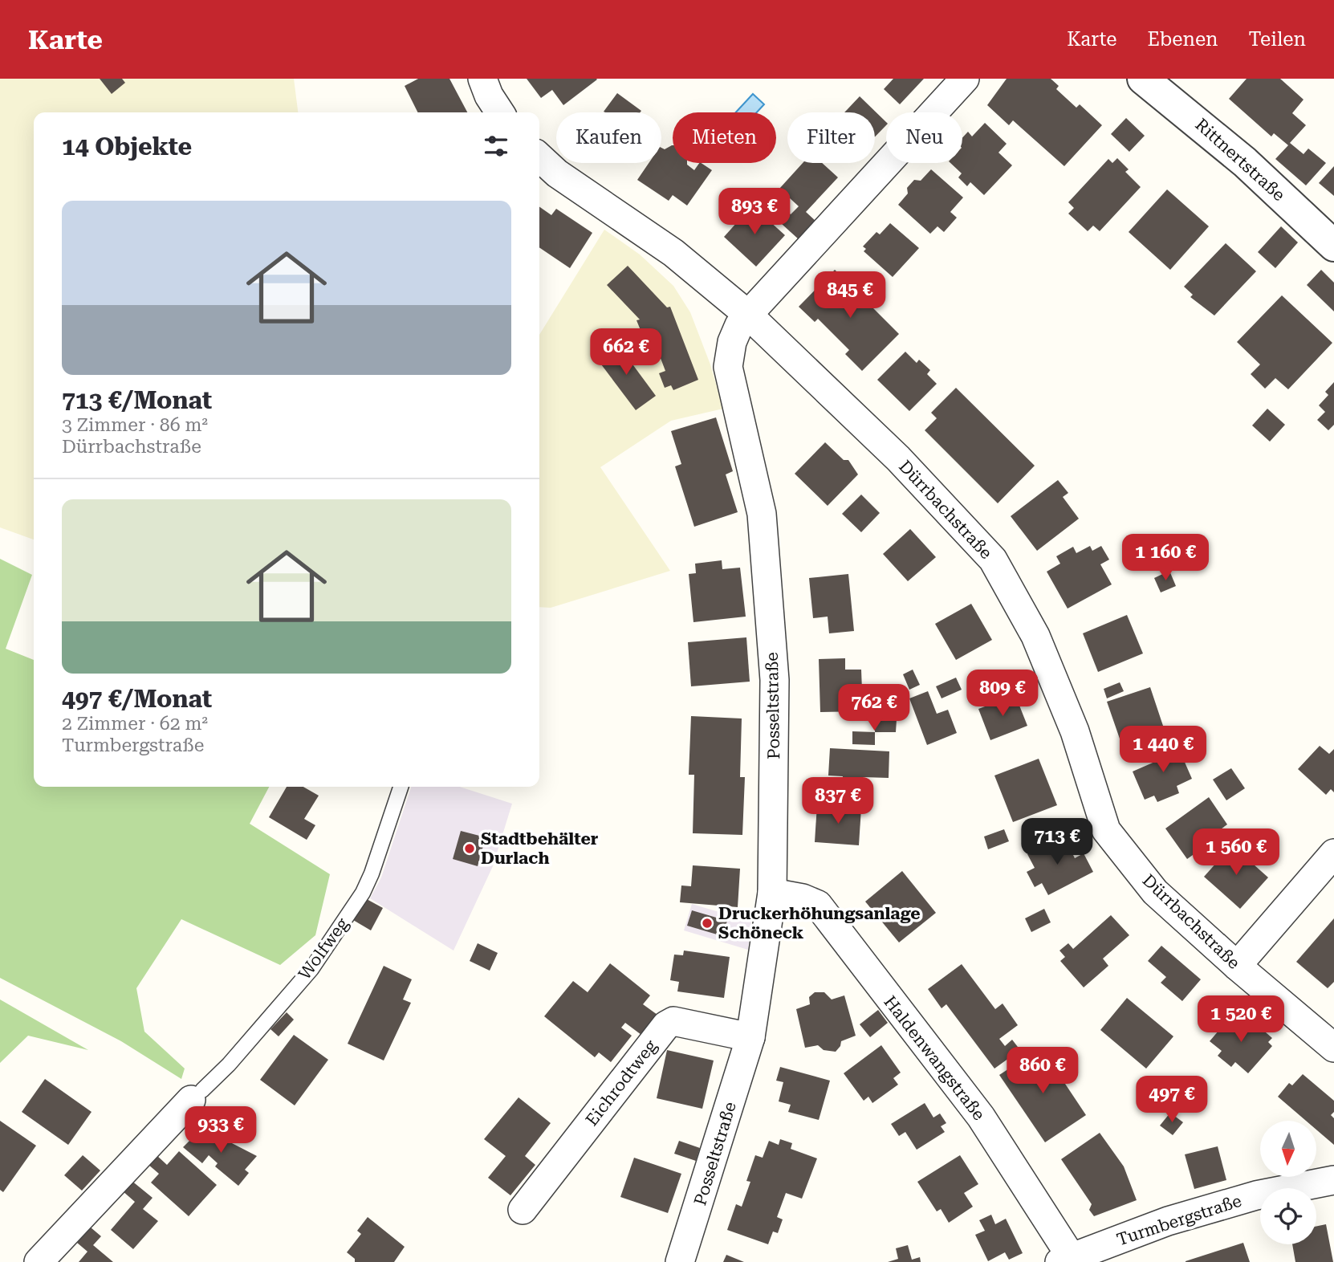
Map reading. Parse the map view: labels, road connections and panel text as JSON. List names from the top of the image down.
{
  "streets": {
    "street": [
      "Rittnertstraße",
      "Dürrbachstraße",
      "Posseltstraße",
      "Wolfweg",
      "Haldenwangstraße",
      "Eichrodtweg",
      "Turmbergstraße"
    ]
  },
  "crossings": [
    ["Dürrbachstraße", "Posseltstraße"],
    ["Posseltstraße", "Haldenwangstraße"],
    ["Posseltstraße", "Eichrodtweg"],
    ["Haldenwangstraße", "Turmbergstraße"]
  ],
  "places": ["Stadtbehälter Durlach", "Druckerhöhungsanlage Schöneck"],
  "north": "bottom",
  "page": {
    "header": "Karte",
    "nav": ["Karte", "Ebenen", "Teilen"],
    "chip": [
      "Kaufen",
      "Mieten",
      "Filter",
      "Neu"
    ],
    "heading": "14 Objekte",
    "list": [
      {
        "name": "713 €/Monat",
        "note": "3 Zimmer · 86 m² · Dürrbachstraße"
      },
      {
        "name": "497 €/Monat",
        "note": "2 Zimmer · 62 m² · Turmbergstraße"
      }
    ],
    "price": [
      "893 €",
      "845 €",
      "662 €",
      "1 160 €",
      "809 €",
      "762 €",
      "1 440 €",
      "837 €",
      "713 €",
      "1 560 €",
      "1 520 €",
      "860 €",
      "497 €",
      "933 €"
    ]
  }
}
